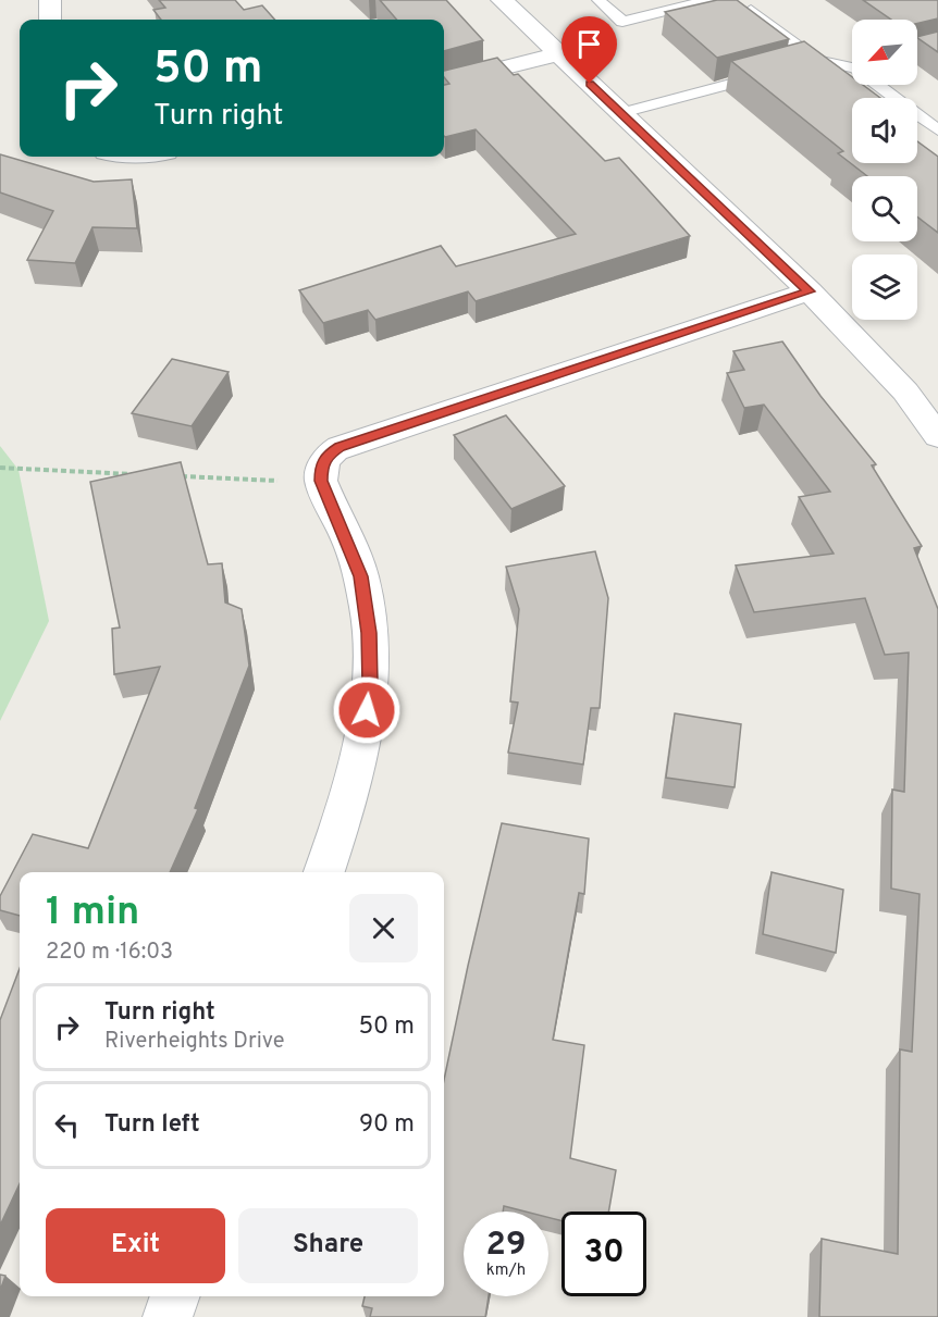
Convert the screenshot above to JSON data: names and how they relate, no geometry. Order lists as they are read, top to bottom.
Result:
{
  "north": "bottom left",
  "page": {
    "turn": ["50 m", "Turn right"],
    "heading": ["1 min", "220 m · 16:03"],
    "list": [
      {
        "name": "Turn right",
        "note": "Riverheights Drive",
        "value": "50 m"
      },
      {
        "name": "Turn left",
        "value": "90 m"
      }
    ],
    "buttons": ["Exit", "Share"],
    "speed": "29 km/h",
    "limit": "30"
  }
}
